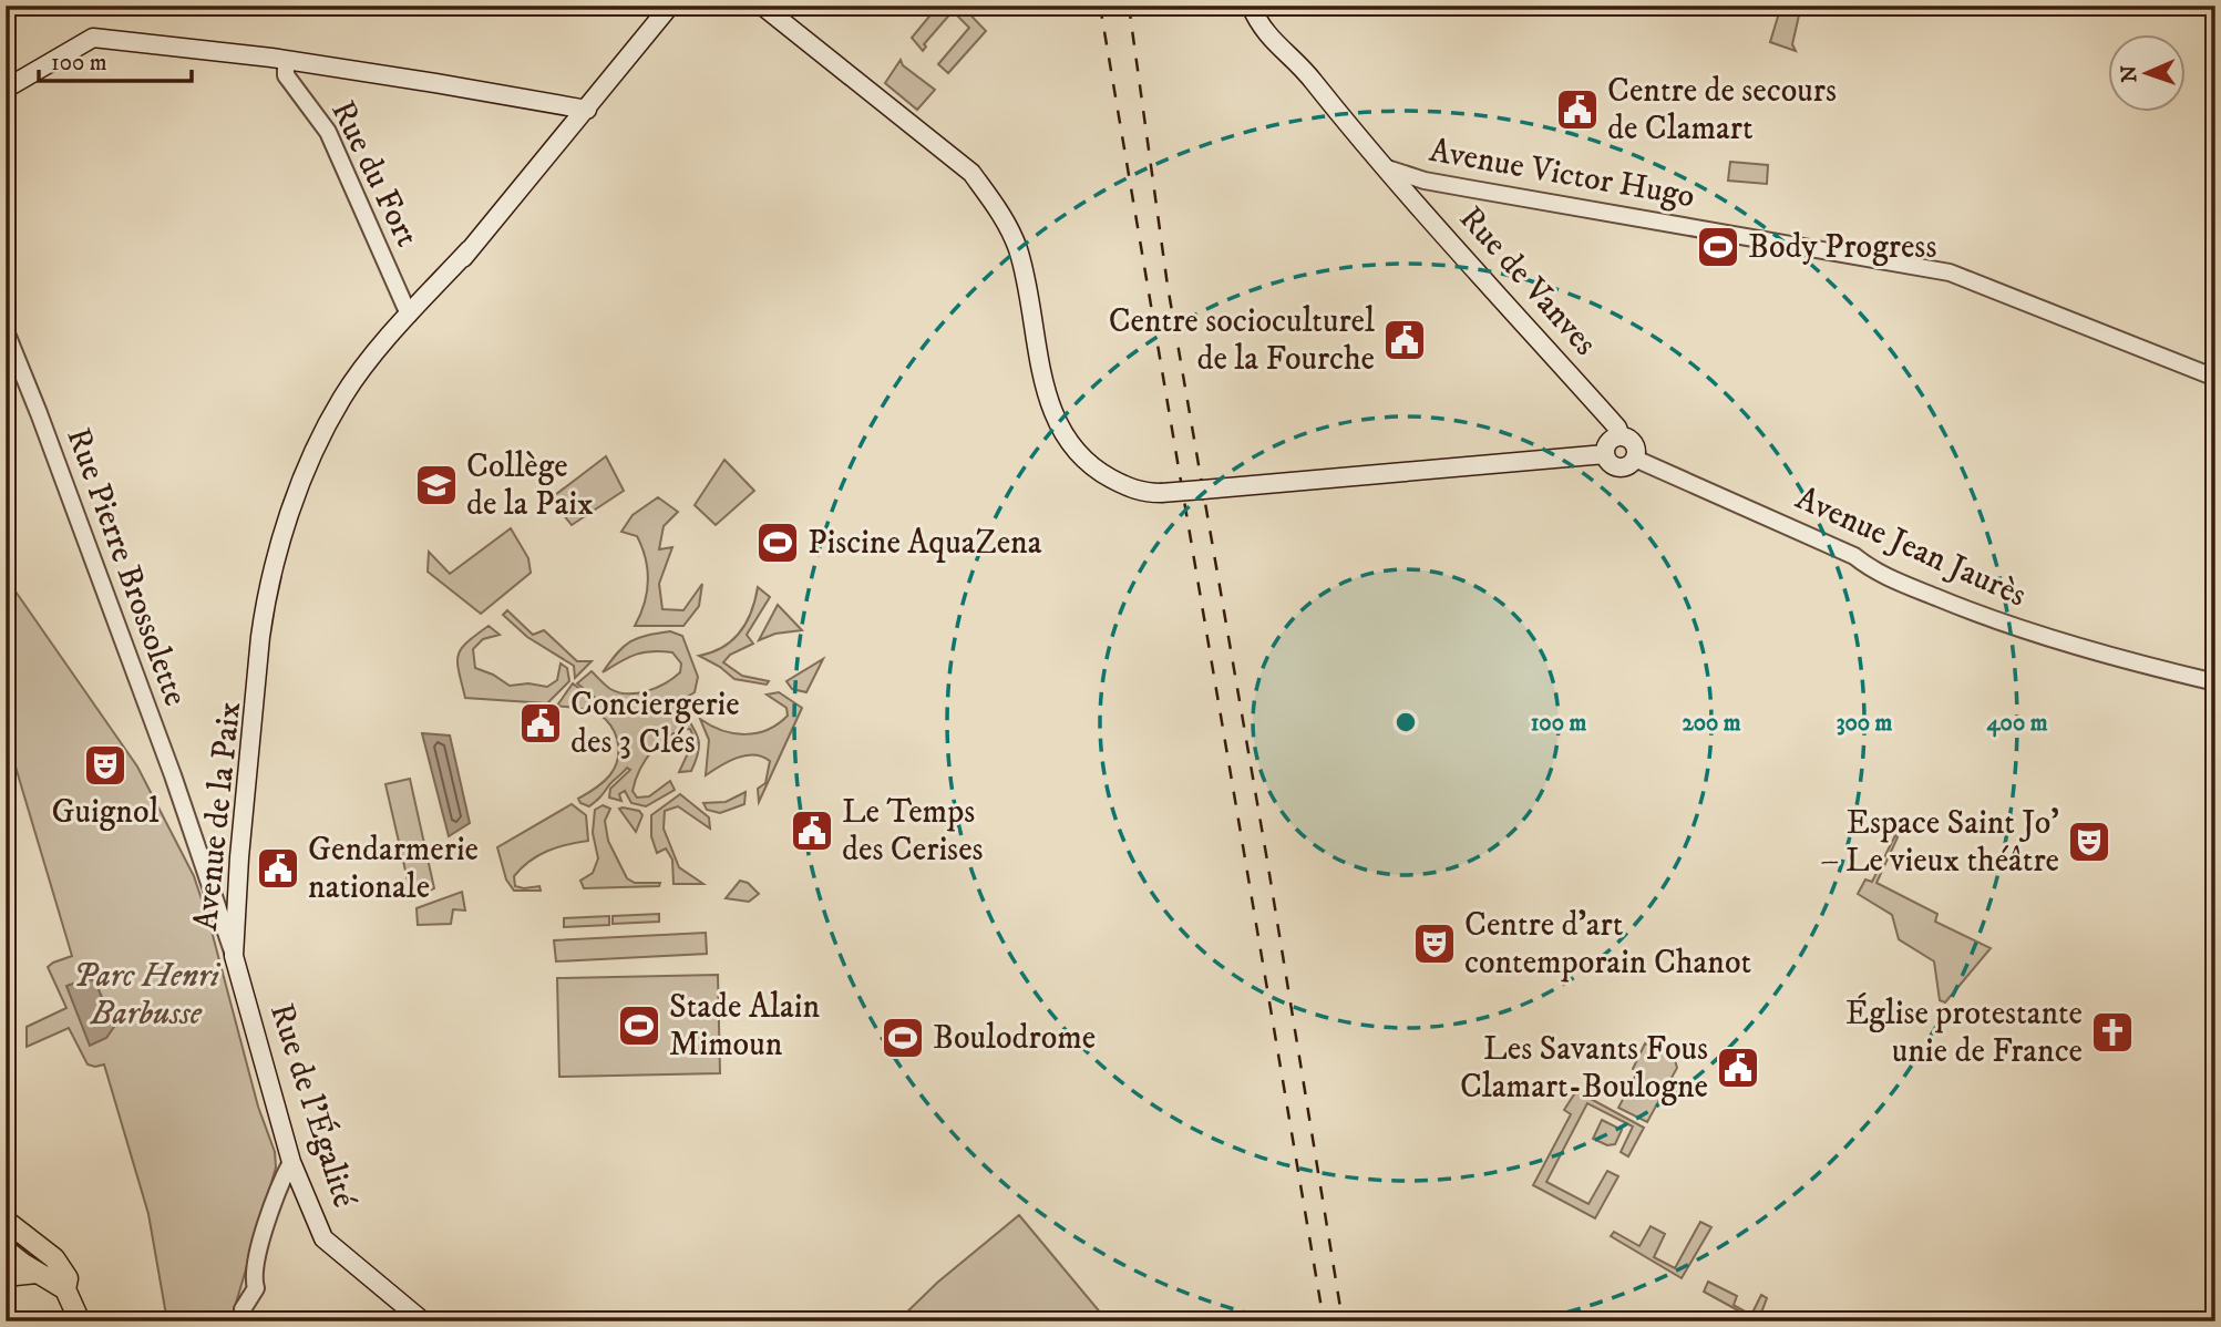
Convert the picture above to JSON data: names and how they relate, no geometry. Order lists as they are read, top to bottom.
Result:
{
  "streets": {
    "main road": ["Rue de Vanves", "Avenue de la Paix", "Rue de l'Égalité"],
    "street": [
      "Rue du Fort",
      "Avenue Victor Hugo",
      "Avenue Jean Jaurès",
      "Rue Pierre Brossolette"
    ]
  },
  "crossings": [
    ["Rue du Fort", "Avenue de la Paix"],
    ["Avenue Victor Hugo", "Rue de Vanves"],
    ["Rue de Vanves", "Avenue Jean Jaurès"],
    ["Rue Pierre Brossolette", "Avenue de la Paix"],
    ["Rue Pierre Brossolette", "Rue de l'Égalité"],
    ["Avenue de la Paix", "Rue de l'Égalité"]
  ],
  "parks": ["Parc Henri Barbusse"],
  "places": {
    "public building": [
      "Centre de secours de Clamart",
      "Centre socioculturel de la Fourche",
      "Conciergerie des 3 Clés",
      "Le Temps des Cerises",
      "Gendarmerie nationale",
      "Les Savants Fous Clamart-Boulogne"
    ],
    "sports": [
      "Body Progress",
      "Piscine AquaZena",
      "Stade Alain Mimoun",
      "Boulodrome"
    ],
    "school or university": ["Collège de la Paix"],
    "theatre": ["Guignol", "Espace Saint Jo' – Le vieux théâtre", "Centre d'art contemporain Chanot"],
    "church": ["Église protestante unie de France"]
  },
  "scale_bar": "100 m",
  "north": "left",
  "rings": [
    "100 m",
    "200 m",
    "300 m",
    "400 m"
  ]
}
